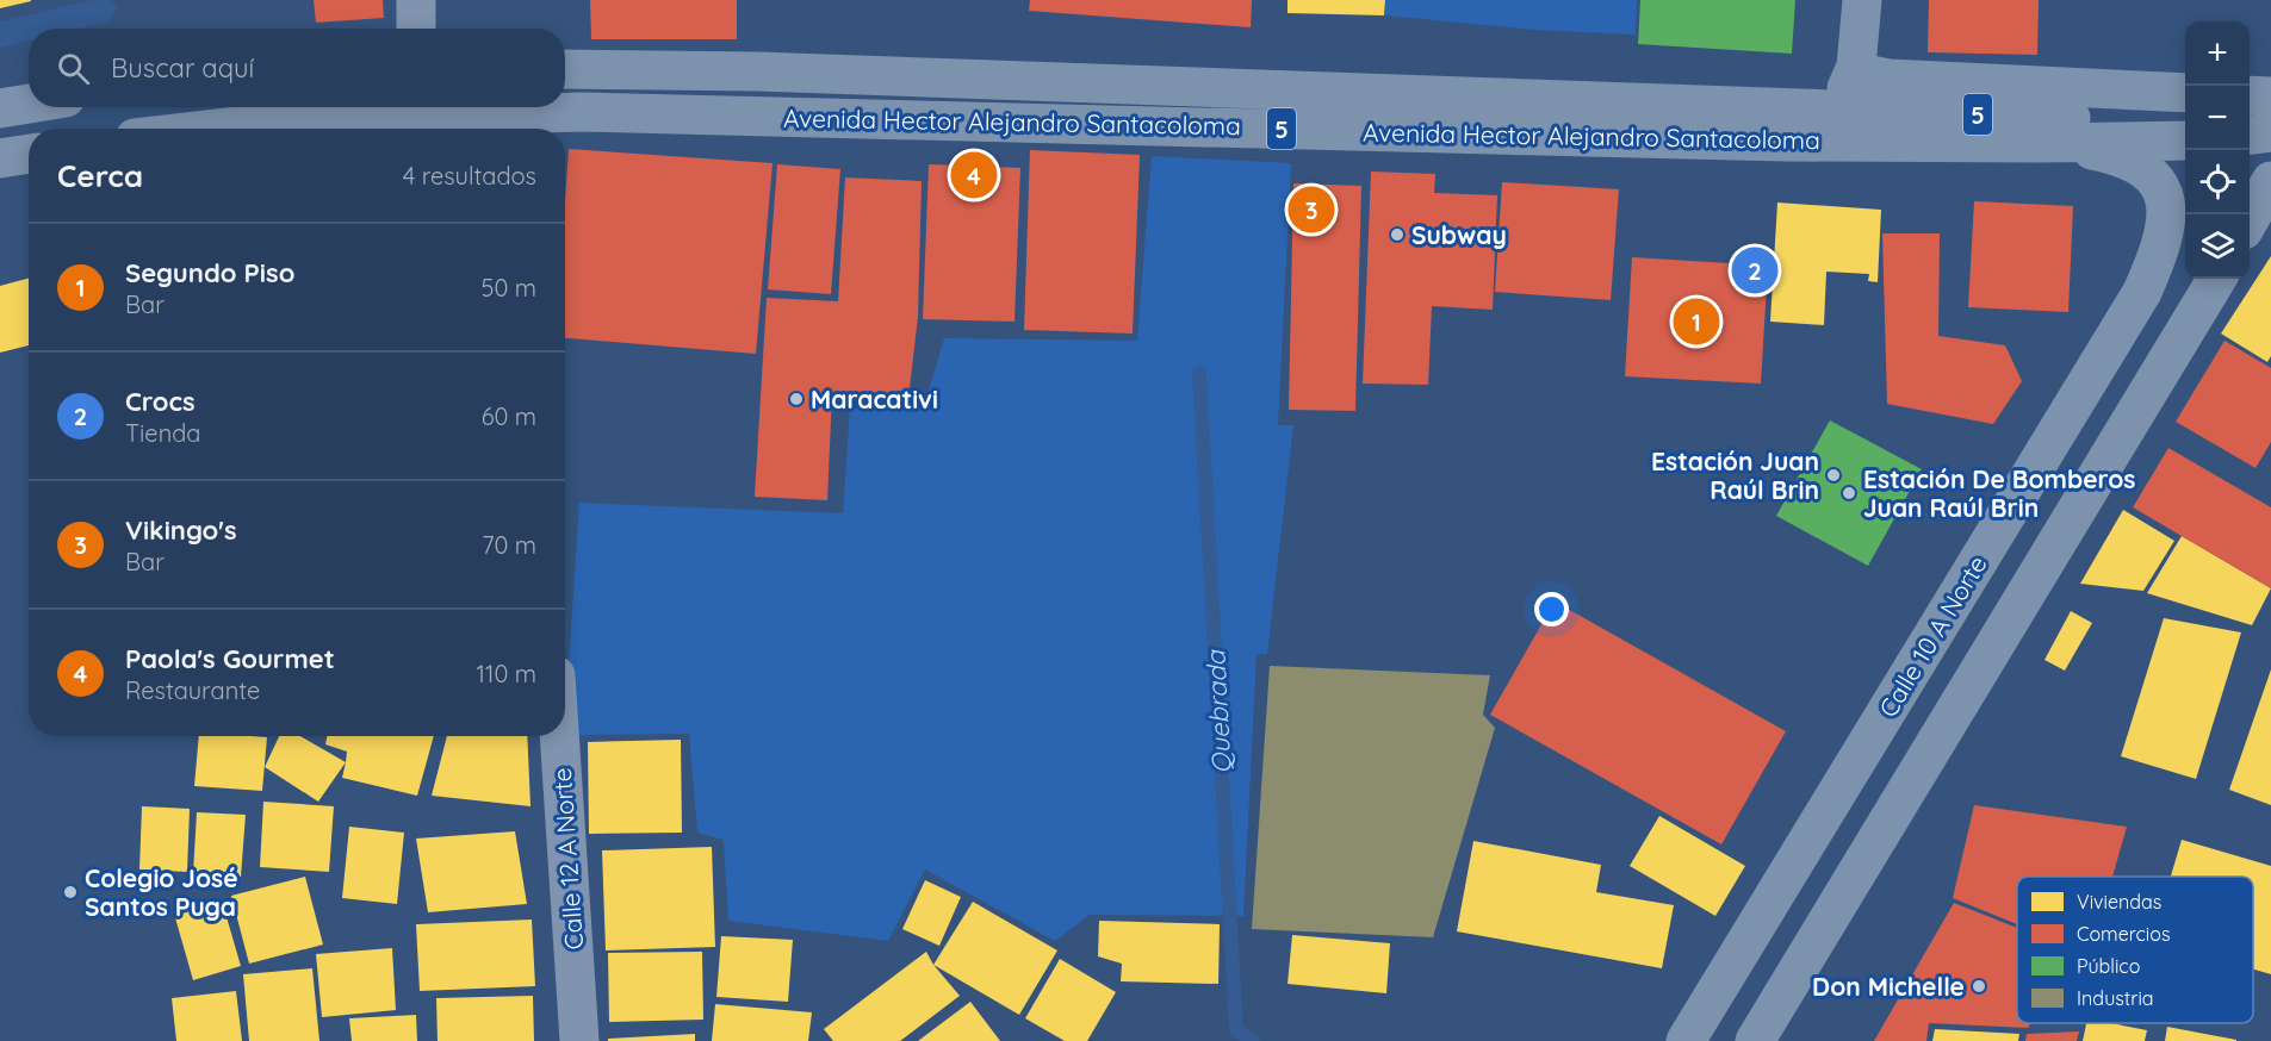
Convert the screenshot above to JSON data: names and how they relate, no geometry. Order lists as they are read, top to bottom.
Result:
{
  "streets": {
    "main road": ["5", "Avenida Hector Alejandro Santacoloma", "Calle 10 A Norte"],
    "street": ["Calle 12 A Norte"]
  },
  "crossings": [
    ["Avenida Hector Alejandro Santacoloma", "Calle 10 A Norte"]
  ],
  "water": ["Quebrada"],
  "places": [
    "Subway",
    "Maracativi",
    "Estación Juan Raúl Brin",
    "Estación De Bomberos Juan Raúl Brin",
    "Colegio José Santos Puga",
    "Don Michelle"
  ],
  "legend": [
    "Viviendas",
    "Comercios",
    "Público",
    "Industria"
  ],
  "page": {
    "map_buttons": ["+", "−"],
    "search": "Buscar aquí",
    "heading": ["Cerca", "4 resultados"],
    "pins": [
      "4",
      "3",
      "2",
      "1"
    ],
    "list": [
      {
        "mark": "1",
        "name": "Segundo Piso",
        "note": "Bar",
        "value": "50 m"
      },
      {
        "mark": "2",
        "name": "Crocs",
        "note": "Tienda",
        "value": "60 m"
      },
      {
        "mark": "3",
        "name": "Vikingo's",
        "note": "Bar",
        "value": "70 m"
      },
      {
        "mark": "4",
        "name": "Paola's Gourmet",
        "note": "Restaurante",
        "value": "110 m"
      }
    ]
  }
}
